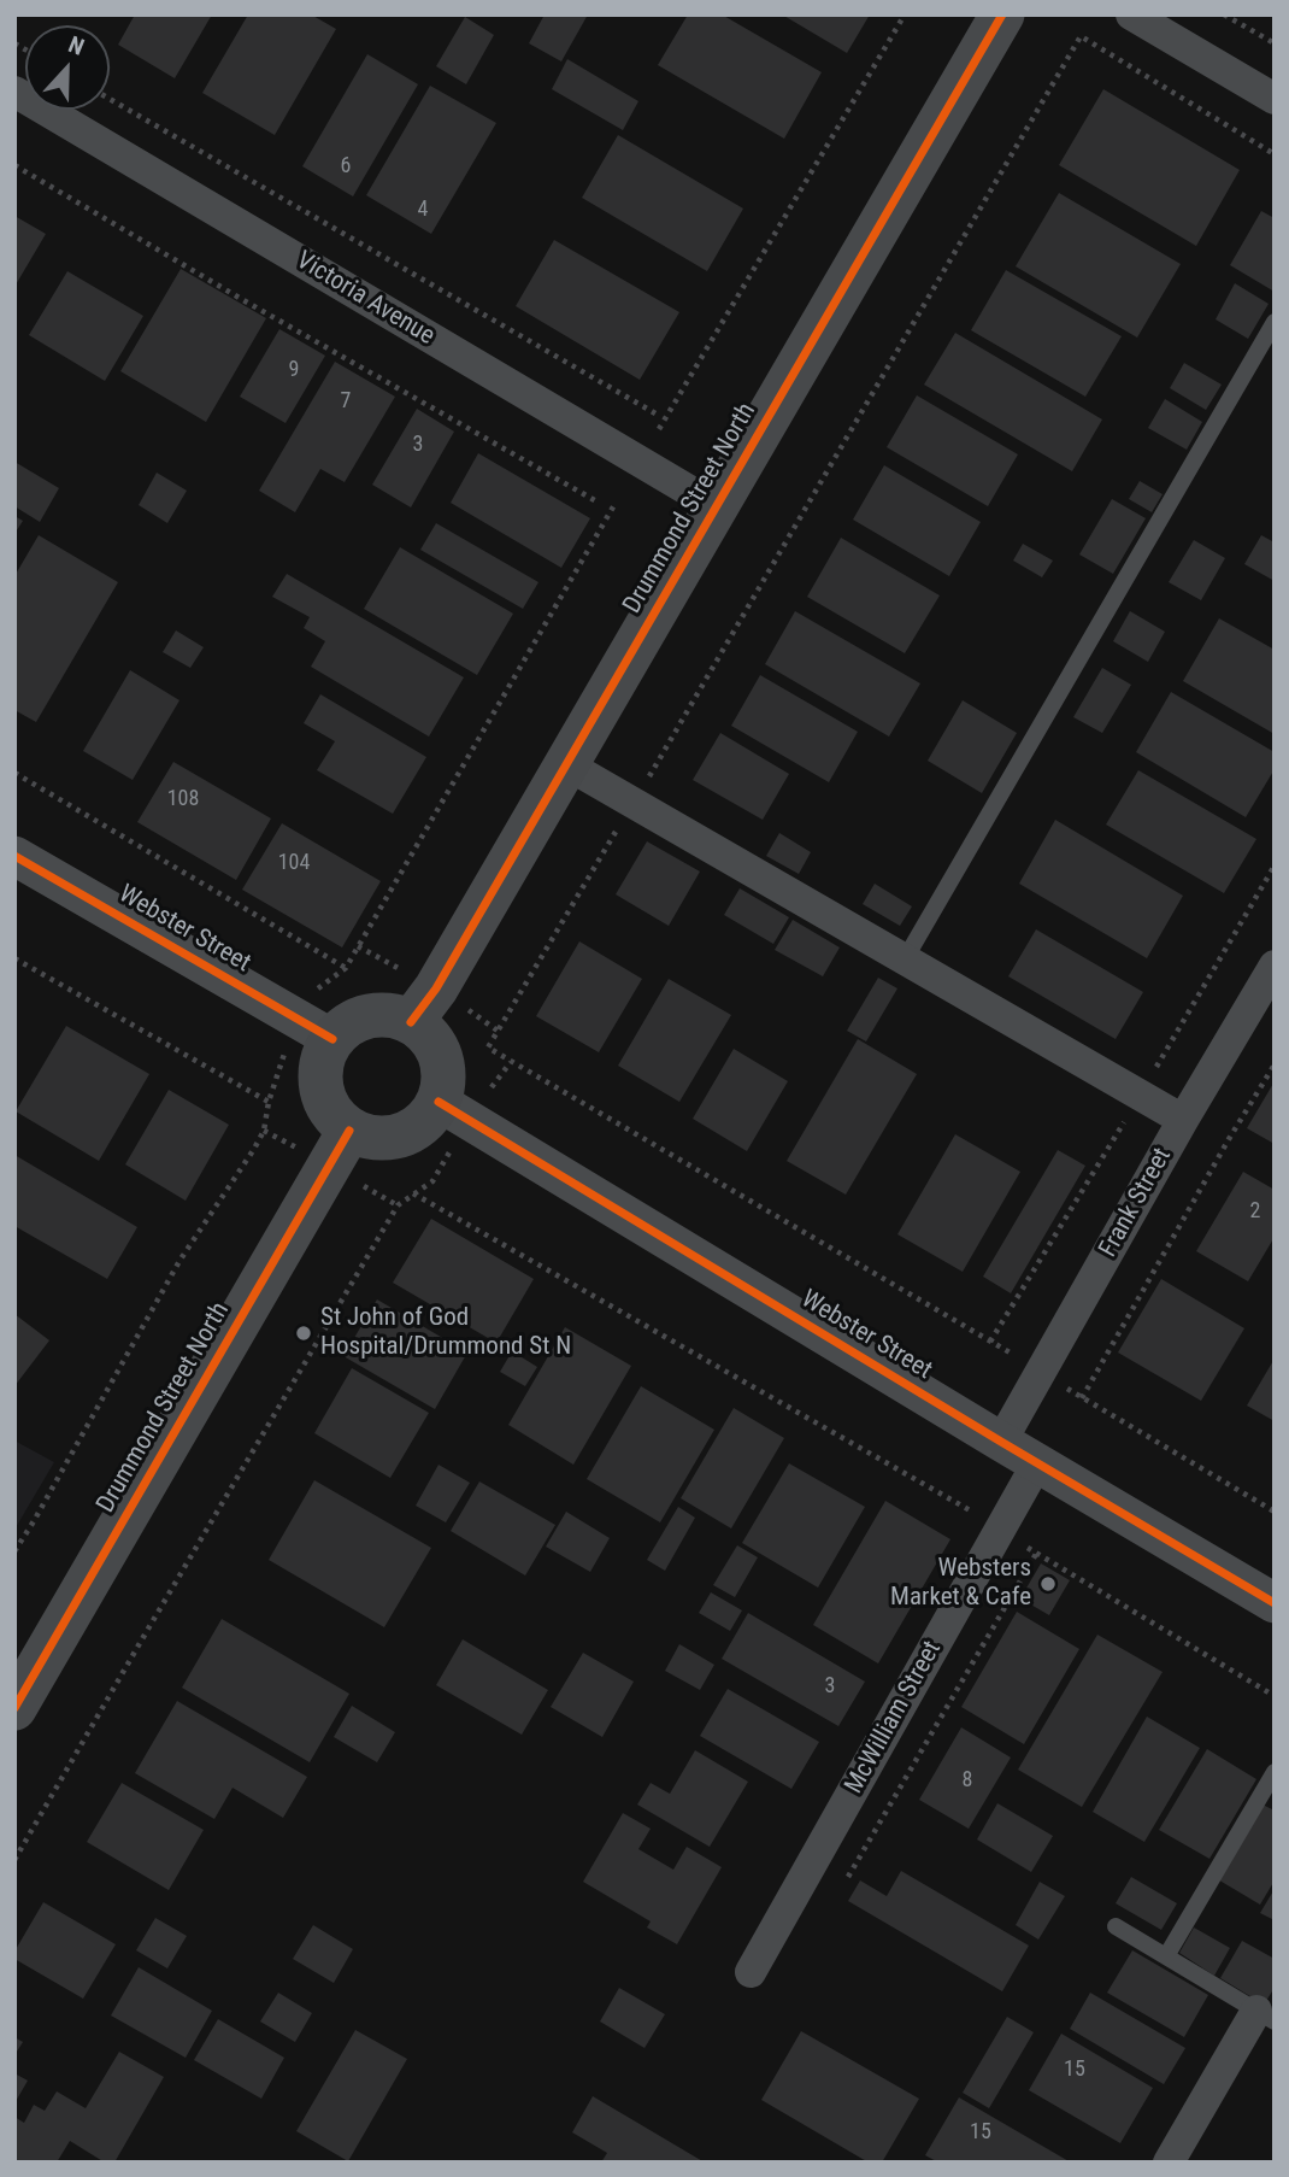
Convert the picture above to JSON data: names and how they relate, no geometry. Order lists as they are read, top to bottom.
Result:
{
  "streets": {
    "main road": ["Drummond Street North"],
    "street": [
      "Victoria Avenue",
      "Webster Street",
      "Frank Street",
      "McWilliam Street"
    ]
  },
  "crossings": [
    ["Victoria Avenue", "Drummond Street North"],
    ["Drummond Street North", "Webster Street"],
    ["Webster Street", "Frank Street"],
    ["Webster Street", "McWilliam Street"]
  ],
  "places": ["St John of God Hospital/Drummond St N", "Websters Market & Cafe"],
  "house_numbers": [
    "6",
    "4",
    "9",
    "7",
    "3",
    "108",
    "104",
    "2",
    "3",
    "8",
    "15",
    "15"
  ],
  "north": "top"
}
